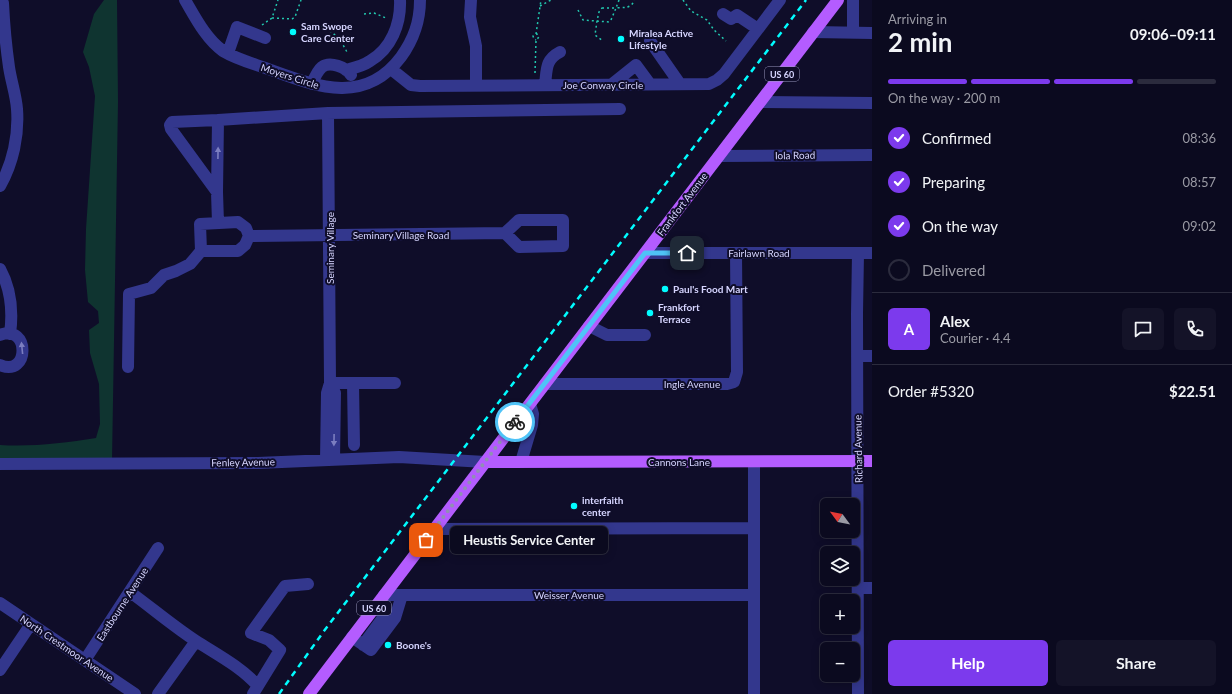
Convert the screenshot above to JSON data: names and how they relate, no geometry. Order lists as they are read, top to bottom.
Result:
{
  "streets": {
    "main road": ["US 60", "Frankfort Avenue", "Cannons Lane"],
    "street": [
      "Moyers Circle",
      "Joe Conway Circle",
      "Iola Road",
      "Seminary Village Road",
      "Seminary Village",
      "Fairlawn Road",
      "Ingle Avenue",
      "Richard Avenue",
      "Fenley Avenue",
      "Weisser Avenue",
      "Eastbourne Avenue",
      "North Crestmoor Avenue"
    ]
  },
  "crossings": [
    ["Moyers Circle", "Joe Conway Circle"],
    ["Iola Road", "Frankfort Avenue"],
    ["Frankfort Avenue", "Fairlawn Road"],
    ["Frankfort Avenue", "Ingle Avenue"],
    ["Frankfort Avenue", "Fenley Avenue"],
    ["Frankfort Avenue", "Cannons Lane"],
    ["Frankfort Avenue", "Weisser Avenue"],
    ["Seminary Village Road", "Seminary Village"],
    ["Seminary Village", "Fenley Avenue"],
    ["Fairlawn Road", "Ingle Avenue"],
    ["Fairlawn Road", "Richard Avenue"],
    ["Richard Avenue", "Cannons Lane"],
    ["Fenley Avenue", "Cannons Lane"],
    ["Eastbourne Avenue", "North Crestmoor Avenue"]
  ],
  "places": [
    "Sam Swope Care Center",
    "Miralea Active Lifestyle",
    "Paul's Food Mart",
    "Frankfort Terrace",
    "interfaith center",
    "Heustis Service Center",
    "Boone's"
  ],
  "north": "top left",
  "page": {
    "heading": ["2 min", "Arriving in", "09:06–09:11"],
    "panel": [
      "Alex",
      "Courier · 4.4",
      "Order #5320",
      "$22.51"
    ],
    "bar": "On the way · 200 m",
    "list": [
      ["Confirmed", "08:36"],
      ["Preparing", "08:57"],
      ["On the way", "09:02"],
      "Delivered"
    ],
    "round": "A",
    "map_buttons": ["+", "−"],
    "bubble": "Heustis Service Center",
    "buttons": ["Help", "Share"]
  }
}
